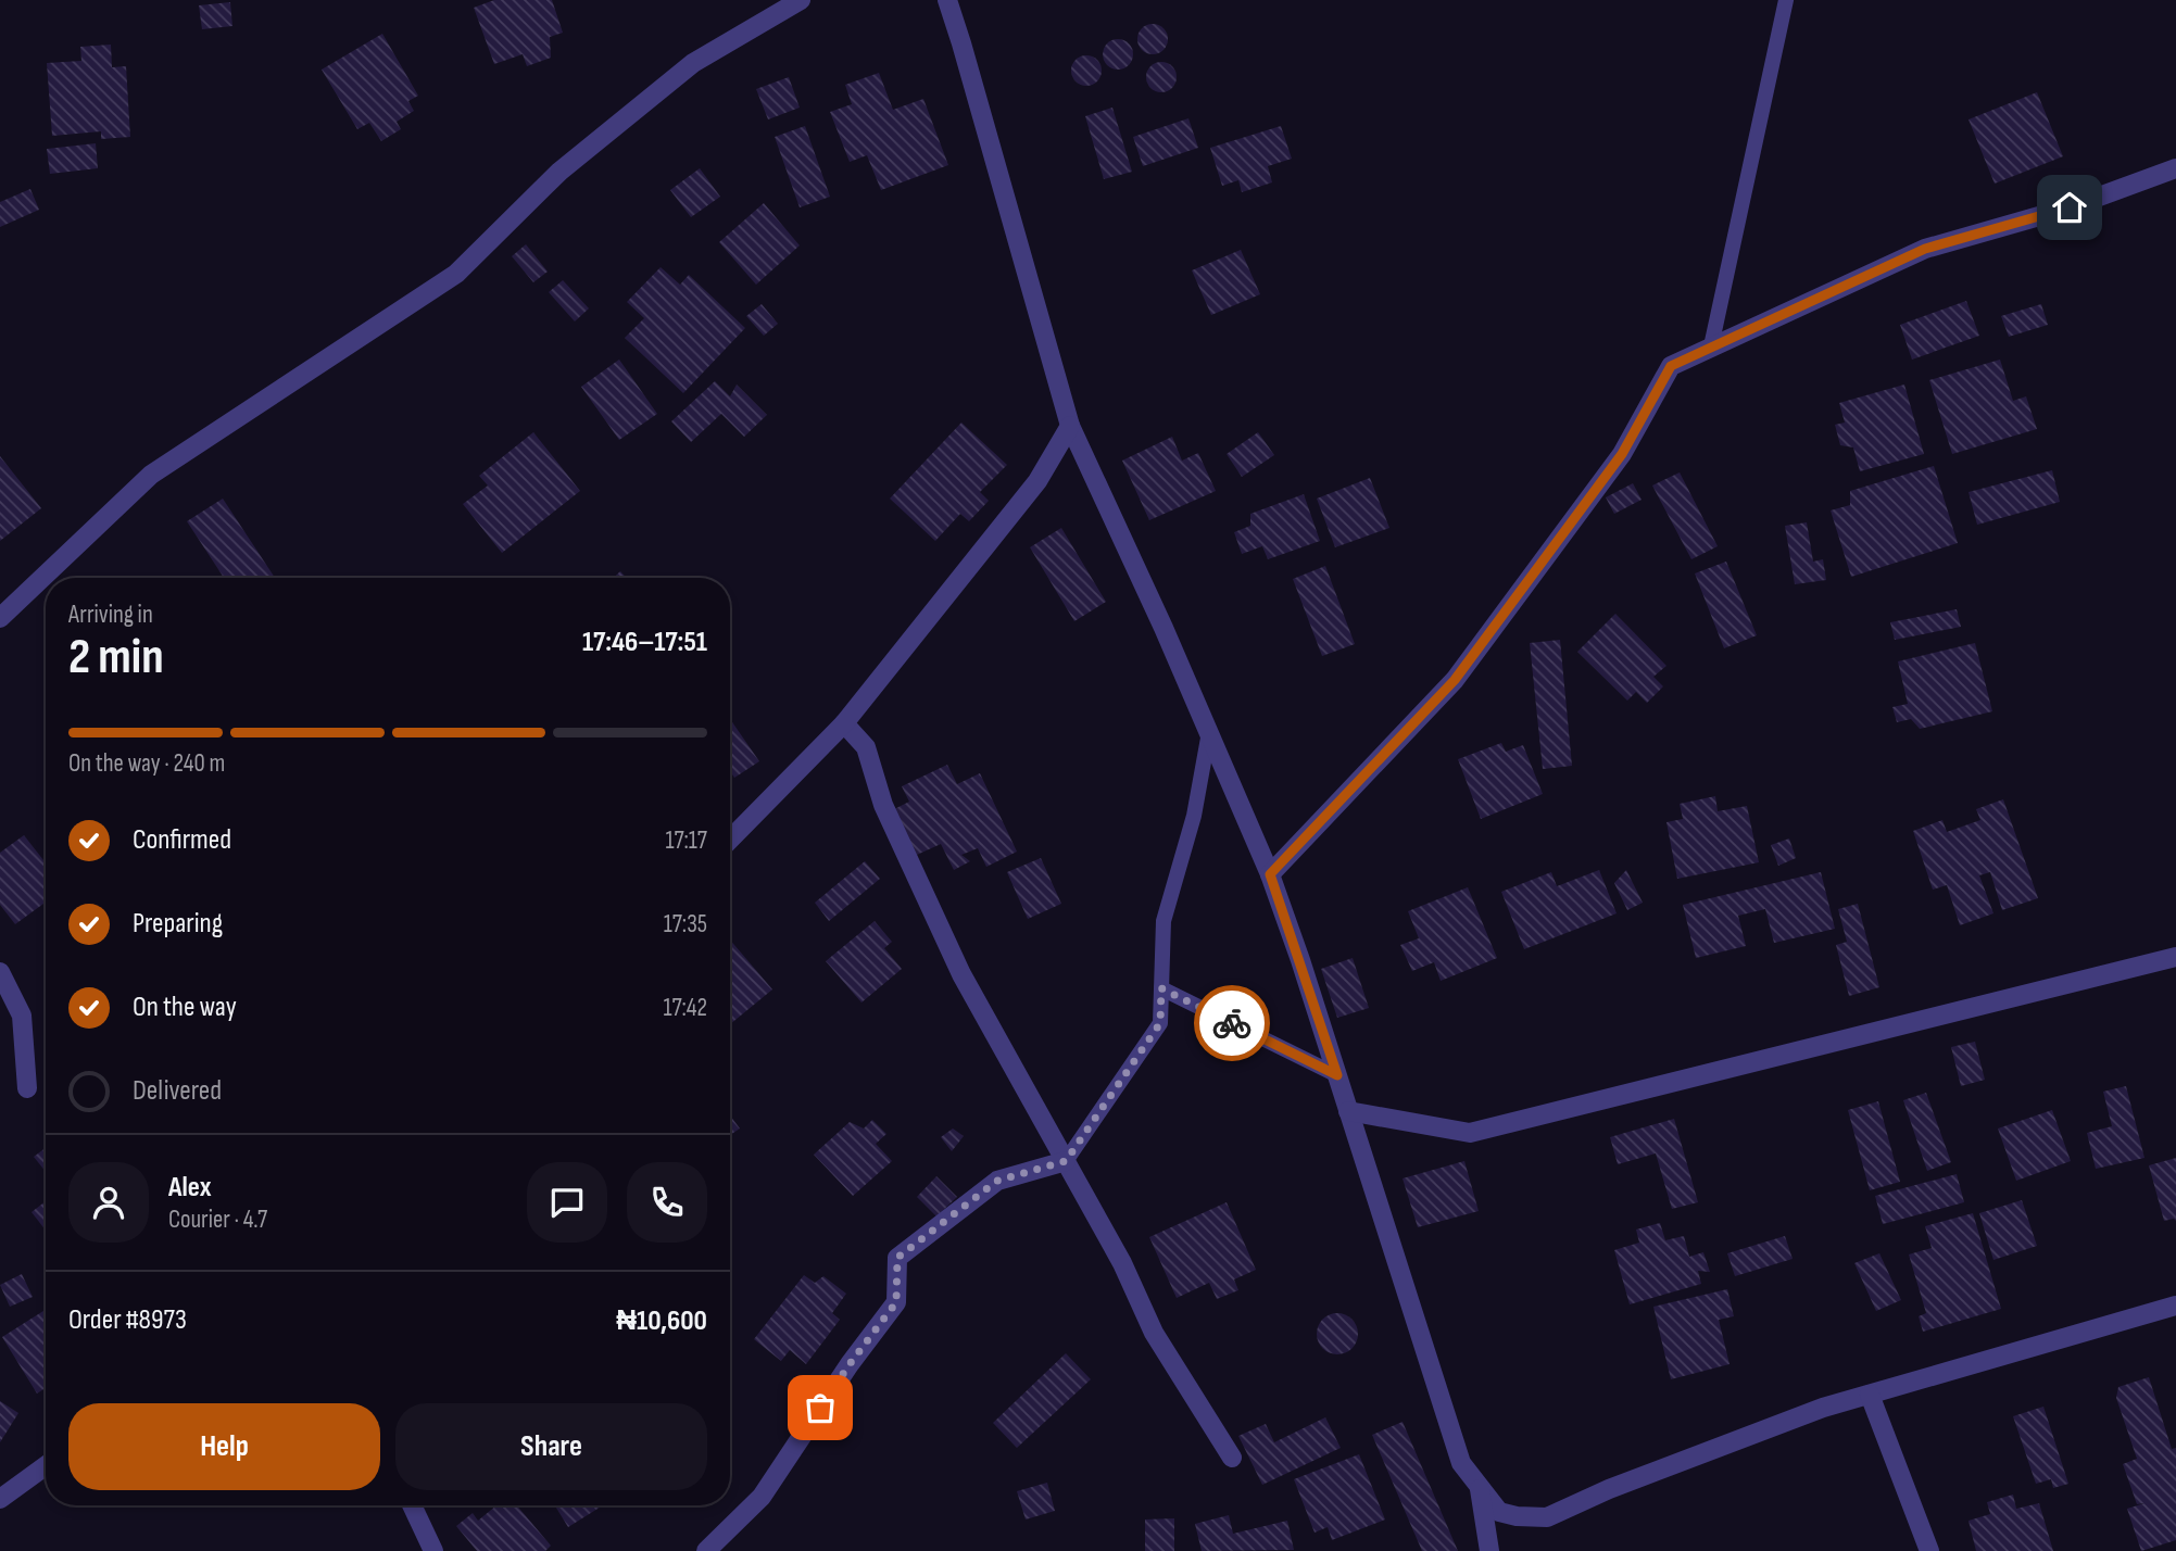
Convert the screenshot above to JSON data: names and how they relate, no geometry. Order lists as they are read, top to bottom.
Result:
{
  "page": {
    "heading": ["2 min", "Arriving in", "17:46–17:51"],
    "panel": [
      "Alex",
      "Courier · 4.7",
      "Order #8973",
      "₦10,600"
    ],
    "bar": "On the way · 240 m",
    "list": [
      ["Confirmed", "17:17"],
      ["Preparing", "17:35"],
      ["On the way", "17:42"],
      "Delivered"
    ],
    "buttons": ["Help", "Share"]
  }
}
